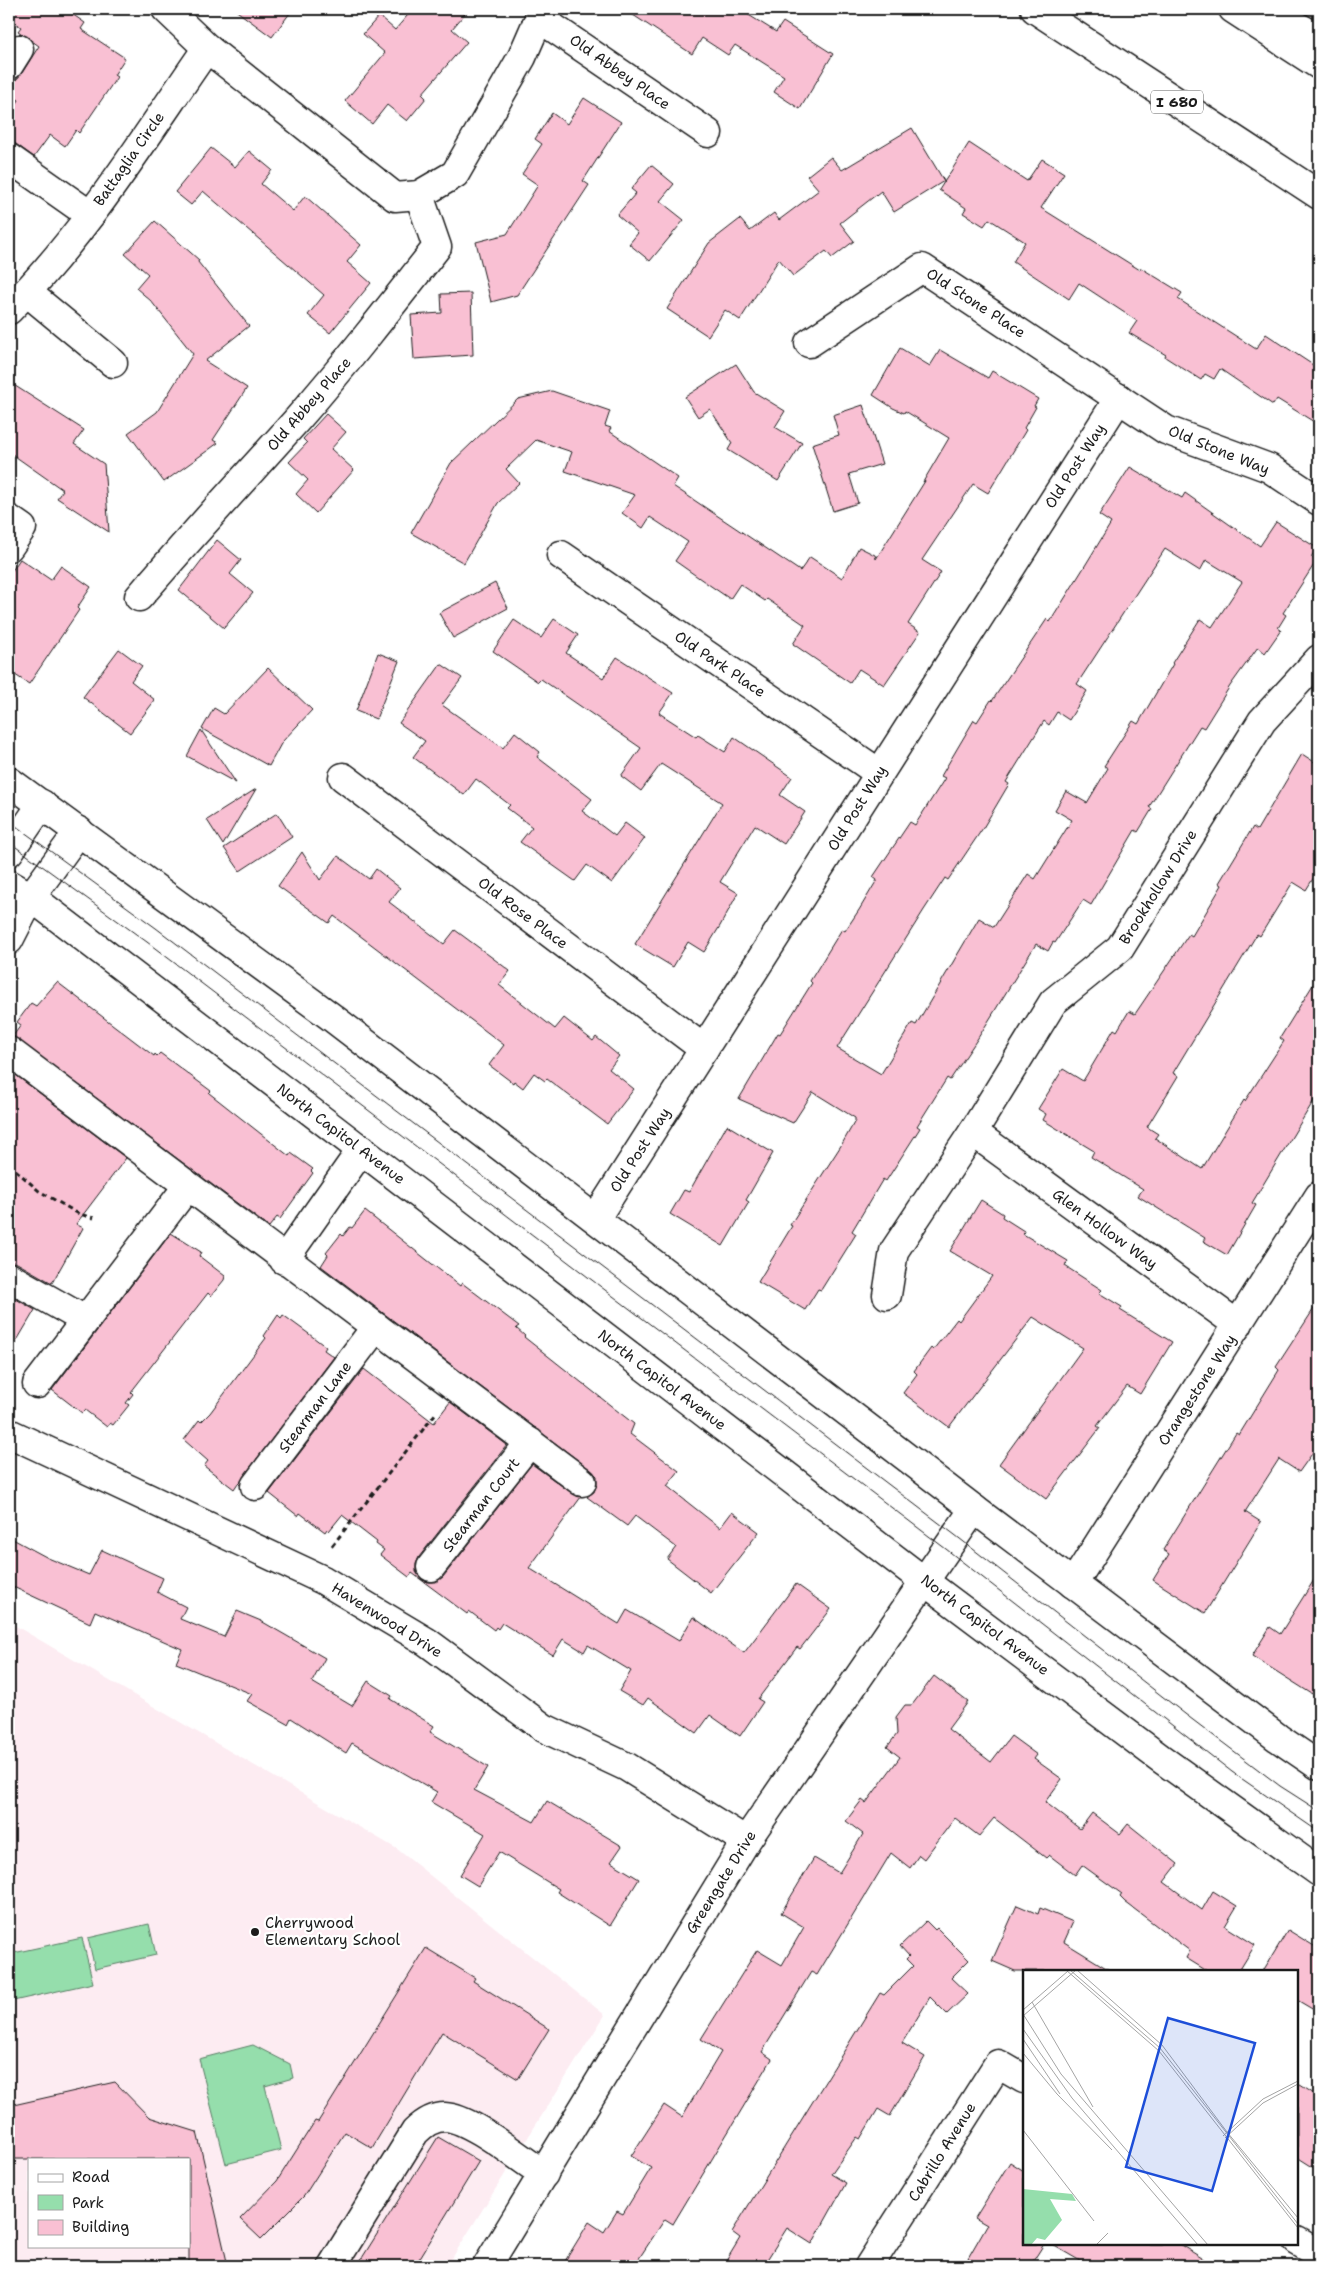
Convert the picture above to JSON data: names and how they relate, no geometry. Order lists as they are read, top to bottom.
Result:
{
  "streets": {
    "main road": [
      "Old Abbey Place",
      "I 680",
      "Battaglia Circle",
      "Old Stone Place",
      "Old Stone Way",
      "Old Post Way",
      "Old Park Place",
      "Brookhollow Drive",
      "Old Rose Place",
      "North Capitol Avenue",
      "Glen Hollow Way",
      "Orangestone Way",
      "Stearman Lane",
      "Stearman Court",
      "Havenwood Drive",
      "Greengate Drive",
      "Cabrillo Avenue"
    ]
  },
  "crossings": [
    ["Old Abbey Place", "Battaglia Circle"],
    ["Old Stone Place", "Old Stone Way"],
    ["Old Stone Place", "Old Post Way"],
    ["Old Stone Way", "Old Post Way"],
    ["Old Post Way", "Old Park Place"],
    ["Old Post Way", "Old Rose Place"],
    ["Brookhollow Drive", "Glen Hollow Way"],
    ["North Capitol Avenue", "Greengate Drive"],
    ["Glen Hollow Way", "Orangestone Way"],
    ["Havenwood Drive", "Greengate Drive"]
  ],
  "places": ["Cherrywood Elementary School"],
  "legend": ["Road", "Park", "Building"]
}
